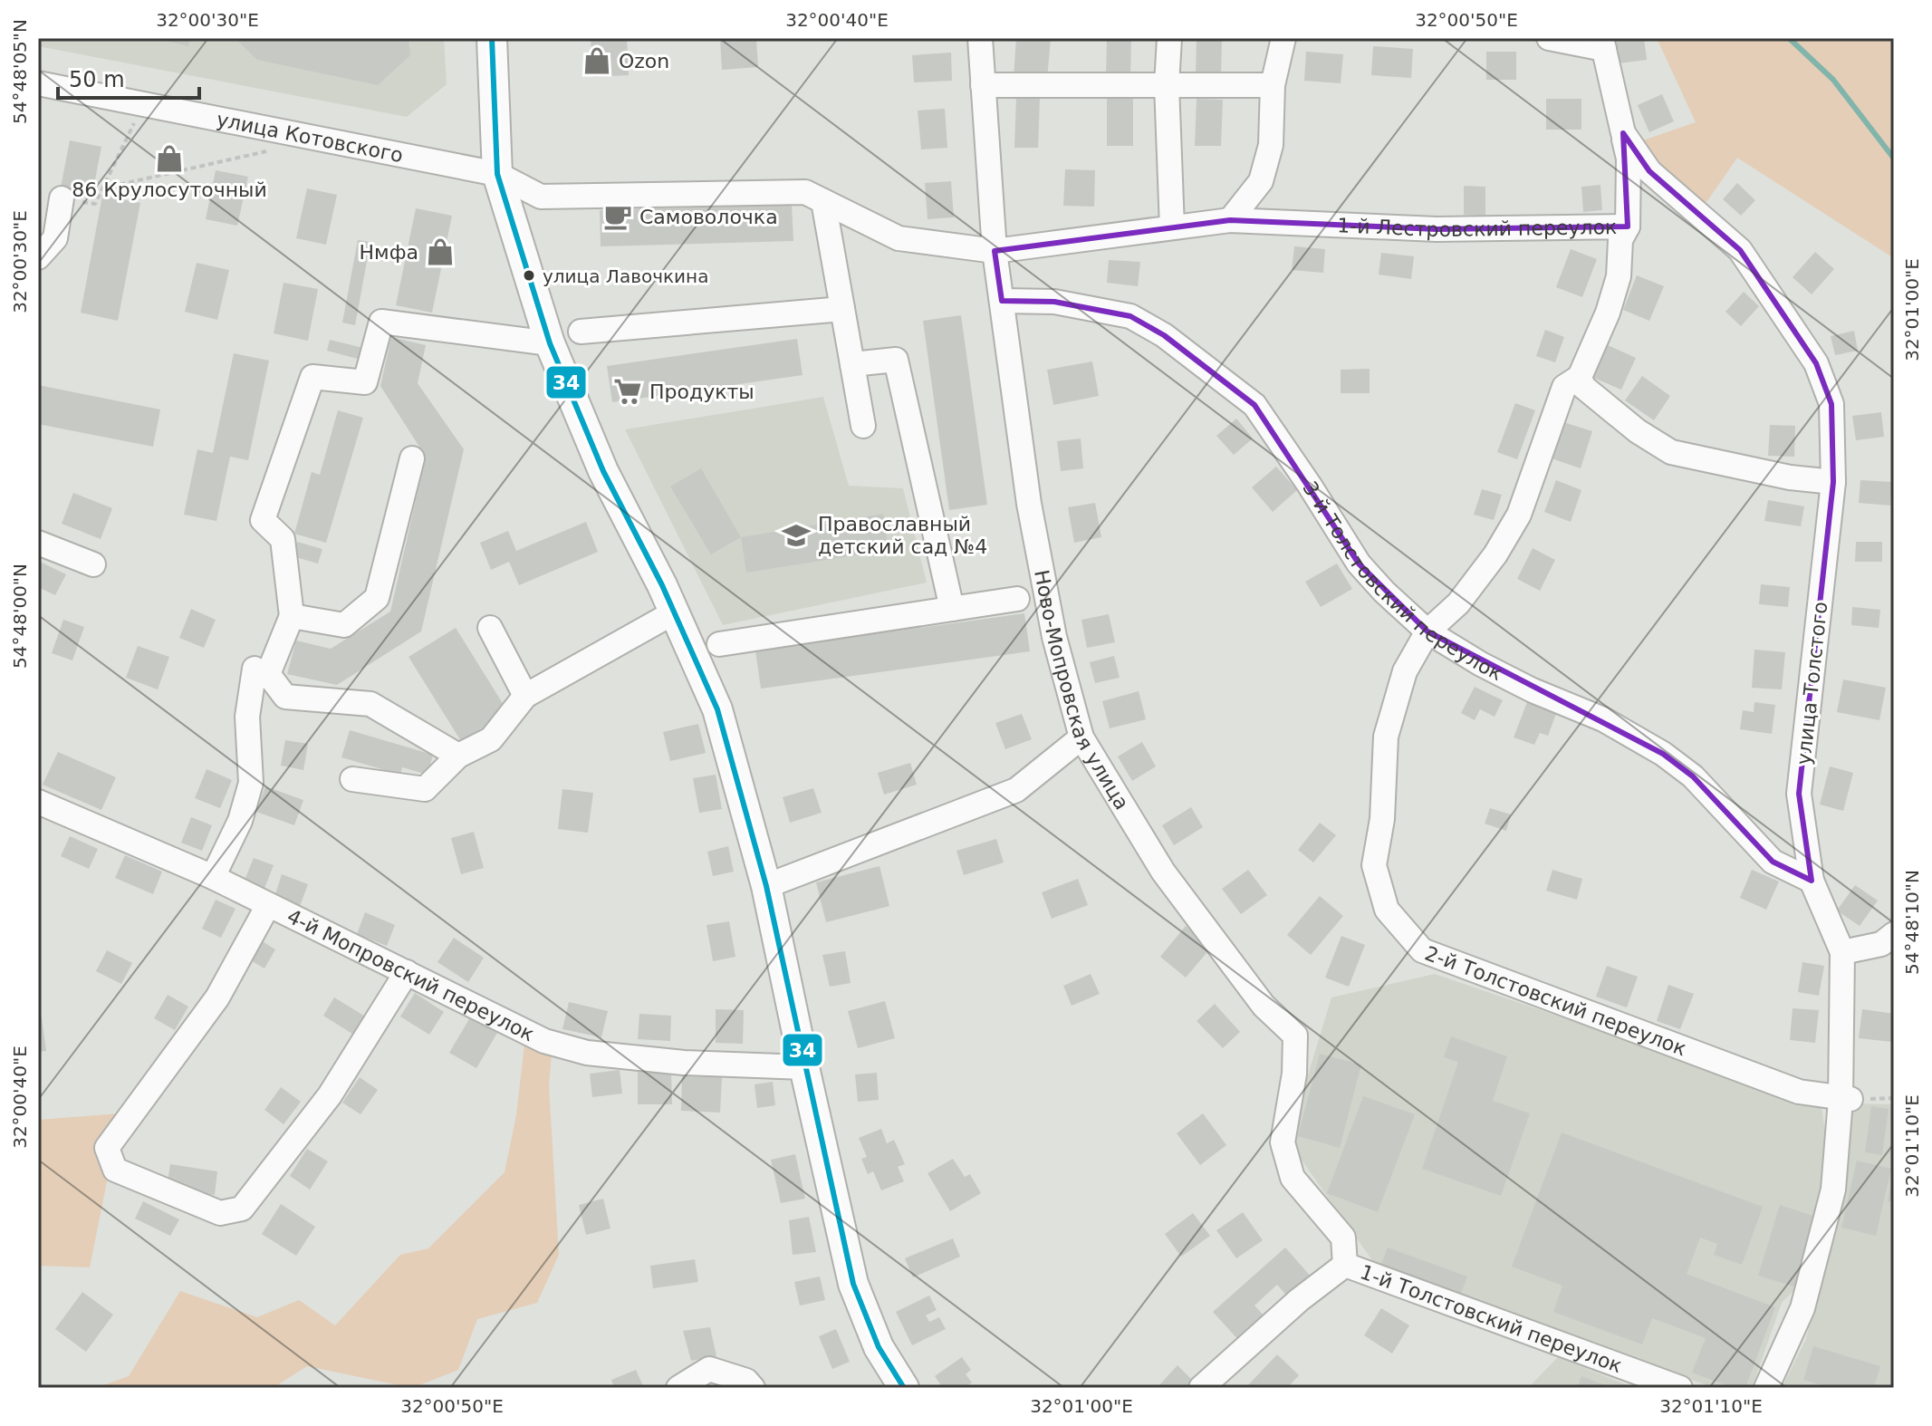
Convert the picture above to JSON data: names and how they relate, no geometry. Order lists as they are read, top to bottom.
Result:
{
  "streets": {
    "street": [
      "улица Котовского",
      "1-й Лестровский переулок",
      "3-й Толстовский переулок",
      "улица Толстого",
      "Ново-Мопровская улица",
      "4-й Мопровский переулок",
      "2-й Толстовский переулок",
      "1-й Толстовский переулок"
    ]
  },
  "crossings": [
    ["улица Котовского", "1-й Лестровский переулок"],
    ["1-й Лестровский переулок", "3-й Толстовский переулок"],
    ["1-й Лестровский переулок", "Ново-Мопровская улица"],
    ["1-й Лестровский переулок", "2-й Толстовский переулок"],
    ["3-й Толстовский переулок", "улица Толстого"],
    ["3-й Толстовский переулок", "Ново-Мопровская улица"],
    ["3-й Толстовский переулок", "2-й Толстовский переулок"],
    ["улица Толстого", "2-й Толстовский переулок"],
    ["Ново-Мопровская улица", "1-й Толстовский переулок"]
  ],
  "places": {
    "shop": ["Ozon", "86 Крулосуточный", "Нмфа"],
    "cafe": ["Самоволочка"],
    "other": ["улица Лавочкина"],
    "supermarket": ["Продукты"],
    "school or university": ["Православный детский сад №4"]
  },
  "lines": ["transit line 34"],
  "scale_bar": "50 m",
  "coordinates": [
    "32°00'30\"E",
    "32°00'40\"E",
    "32°00'50\"E",
    "54°48'05\"N",
    "32°01'00\"E",
    "54°48'00\"N",
    "54°48'10\"N",
    "32°01'10\"E"
  ]
}
